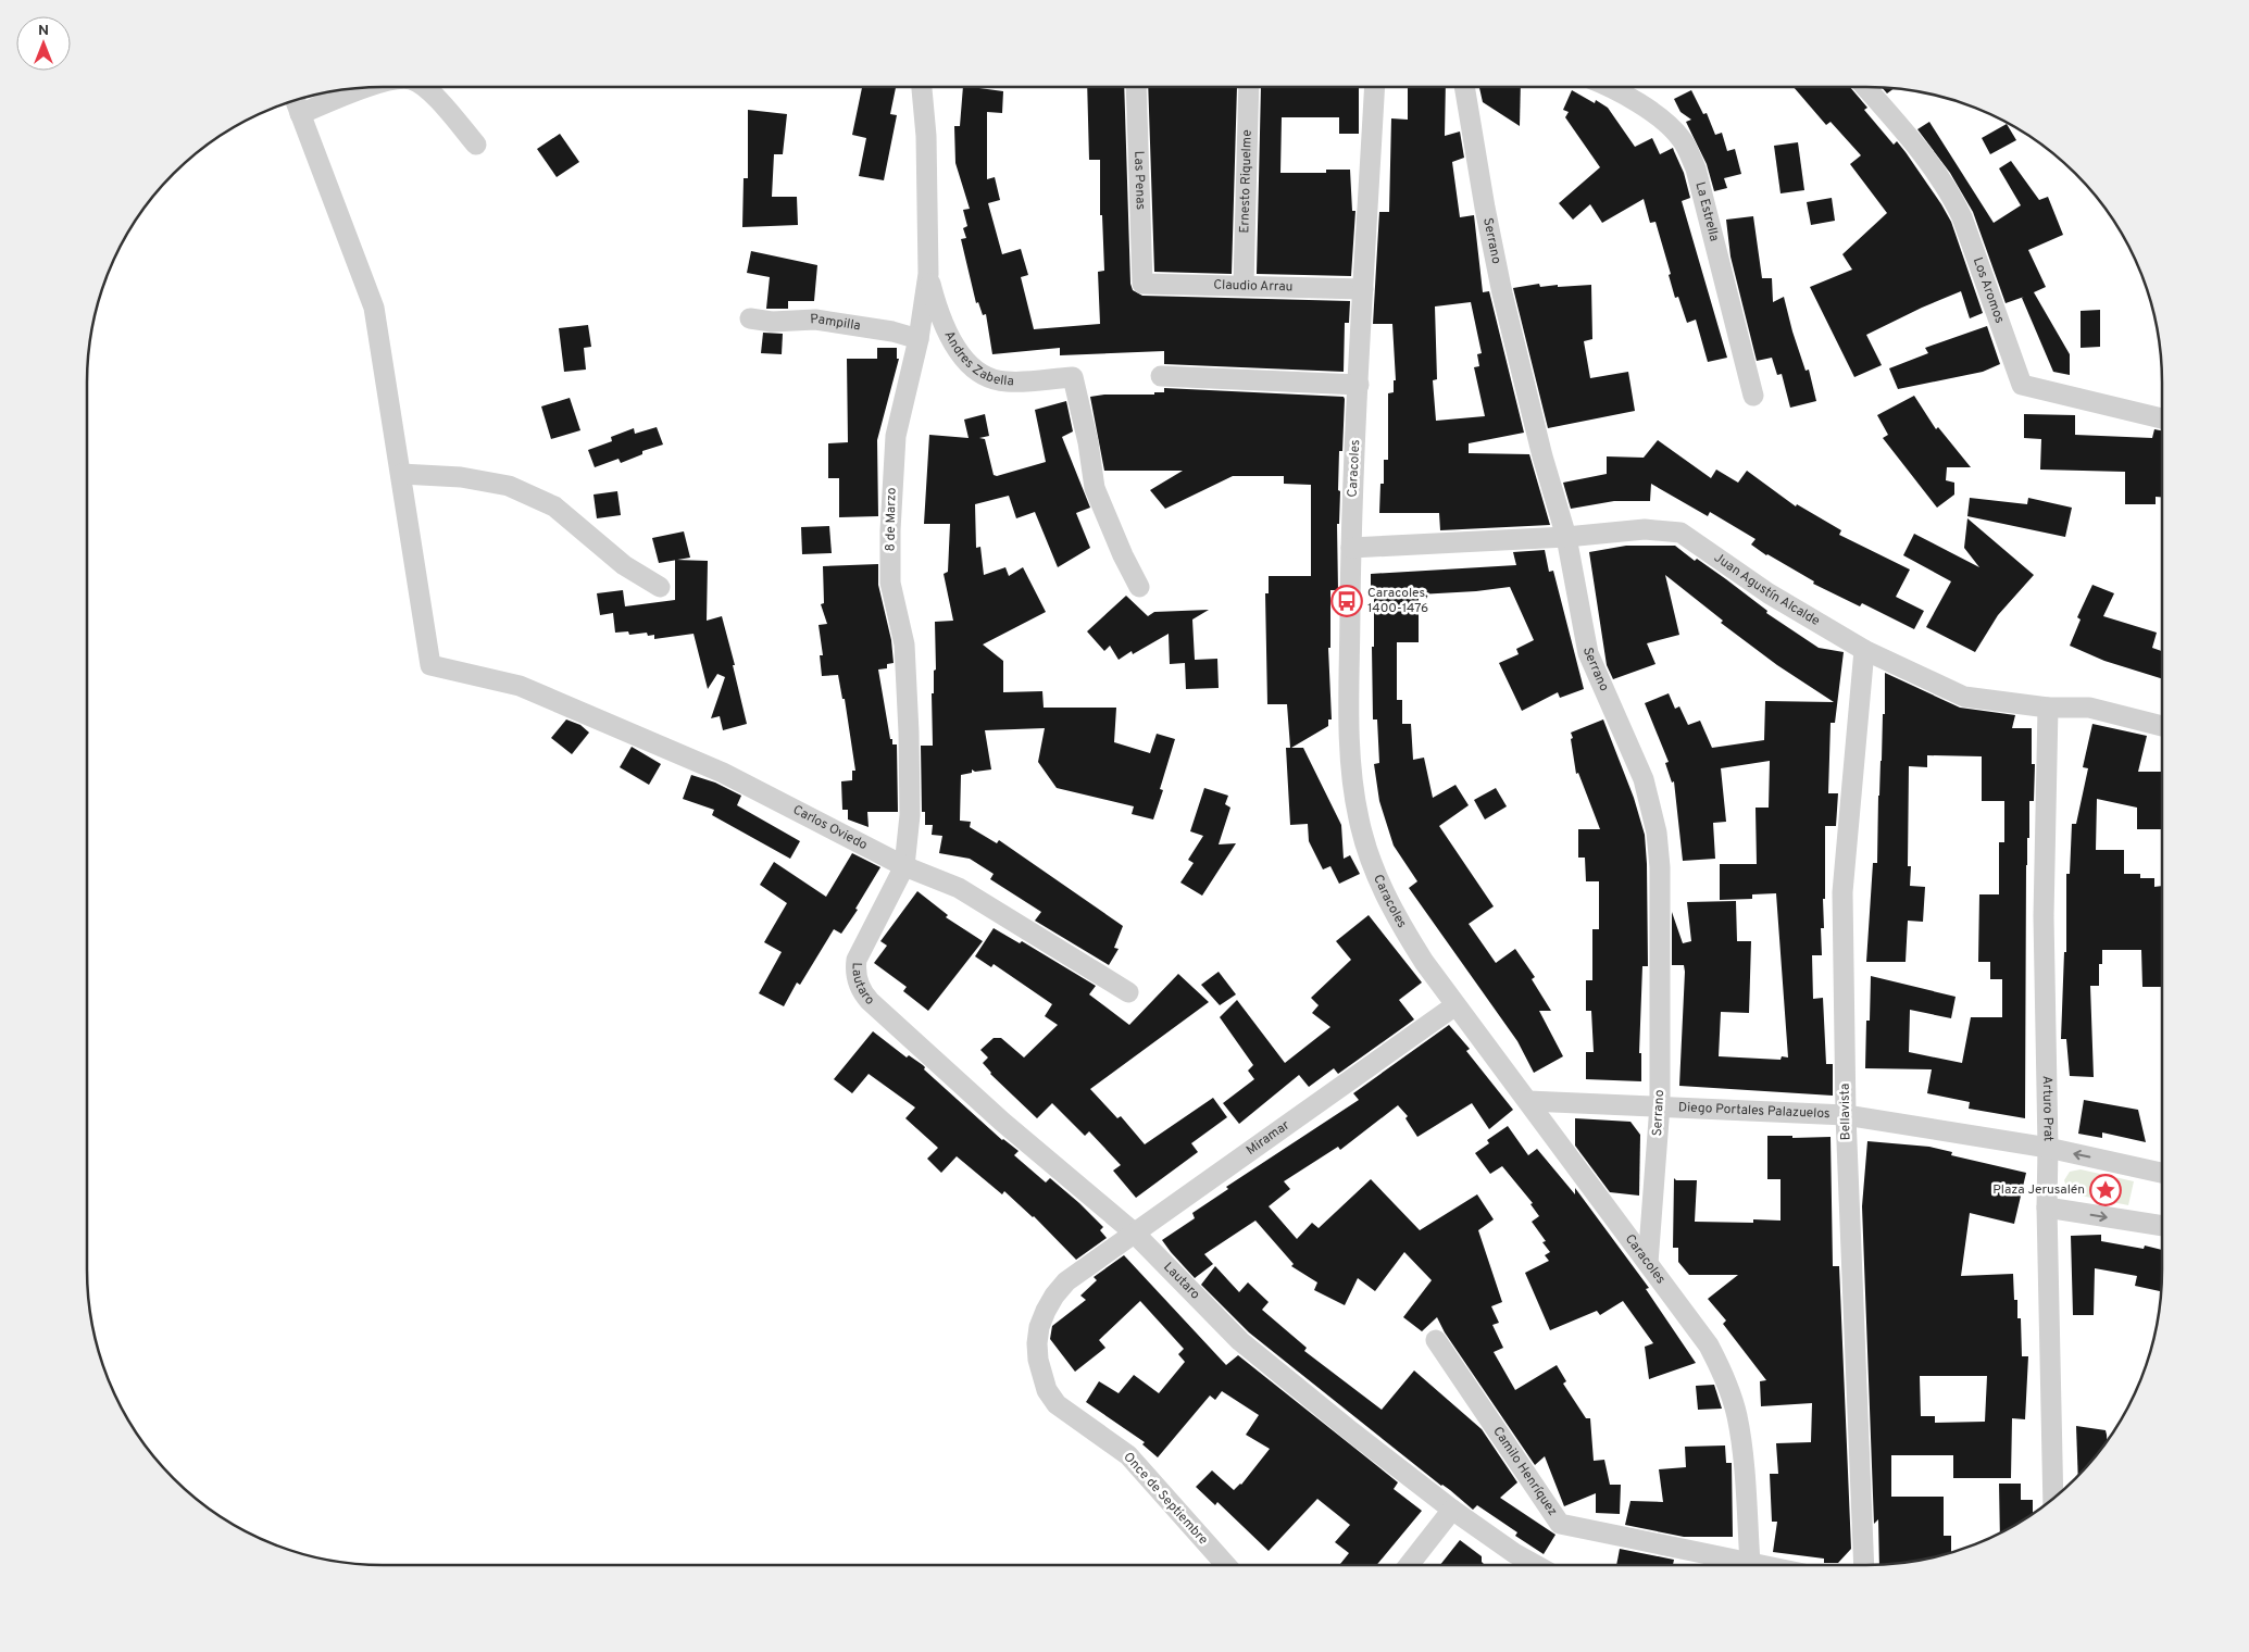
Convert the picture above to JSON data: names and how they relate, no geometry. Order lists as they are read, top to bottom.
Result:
{
  "streets": {
    "street": [
      "Las Penas",
      "Ernesto Riquelme",
      "La Estrella",
      "Serrano",
      "Claudio Arrau",
      "Los Aromos",
      "Pampilla",
      "Andres Zabella",
      "Caracoles",
      "8 de Marzo",
      "Juan Agustín Alcalde",
      "Carlos Oviedo",
      "Lautaro",
      "Arturo Prat",
      "Diego Portales Palazuelos",
      "Bellavista",
      "Miramar",
      "Camilo Henríquez",
      "Once de Septiembre"
    ]
  },
  "crossings": [
    ["Las Penas", "Claudio Arrau"],
    ["Ernesto Riquelme", "Claudio Arrau"],
    ["Serrano", "Caracoles"],
    ["Serrano", "Juan Agustín Alcalde"],
    ["Serrano", "Diego Portales Palazuelos"],
    ["Claudio Arrau", "Caracoles"],
    ["Pampilla", "8 de Marzo"],
    ["Andres Zabella", "8 de Marzo"],
    ["Caracoles", "Juan Agustín Alcalde"],
    ["Caracoles", "Diego Portales Palazuelos"],
    ["Caracoles", "Miramar"],
    ["Caracoles", "Camilo Henríquez"],
    ["8 de Marzo", "Carlos Oviedo"],
    ["8 de Marzo", "Lautaro"],
    ["Juan Agustín Alcalde", "Arturo Prat"],
    ["Juan Agustín Alcalde", "Bellavista"],
    ["Lautaro", "Miramar"],
    ["Arturo Prat", "Diego Portales Palazuelos"],
    ["Diego Portales Palazuelos", "Bellavista"],
    ["Miramar", "Once de Septiembre"]
  ],
  "places": {
    "bus stop": ["Caracoles, 1400-1476"],
    "place": ["Plaza Jerusalén"]
  },
  "north": "top"
}
